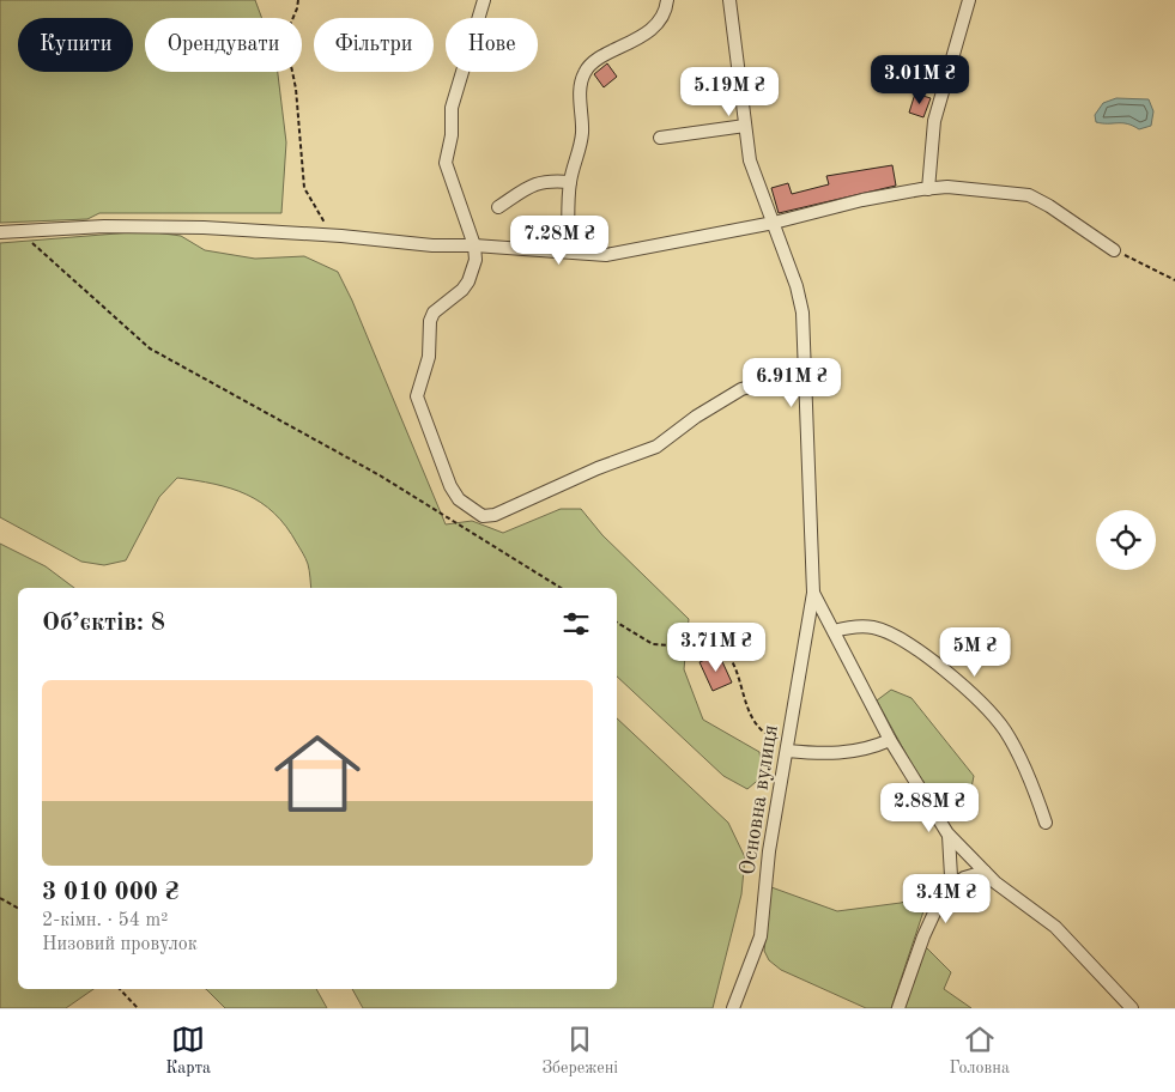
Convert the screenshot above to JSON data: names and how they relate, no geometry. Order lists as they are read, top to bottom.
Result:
{
  "streets": {
    "street": ["Основна вулиця"]
  },
  "page": {
    "chip": [
      "Купити",
      "Орендувати",
      "Фільтри",
      "Нове"
    ],
    "price": [
      "3.01M ₴",
      "5.19M ₴",
      "7.28M ₴",
      "6.91M ₴",
      "3.71M ₴",
      "5M ₴",
      "2.88M ₴",
      "3.4M ₴"
    ],
    "heading": "Об’єктів: 8",
    "list": [
      {
        "name": "3 010 000 ₴",
        "note": "2-кімн. · 54 m² · Низовий провулок"
      }
    ],
    "tabs": ["Карта", "Збережені", "Головна"]
  }
}
